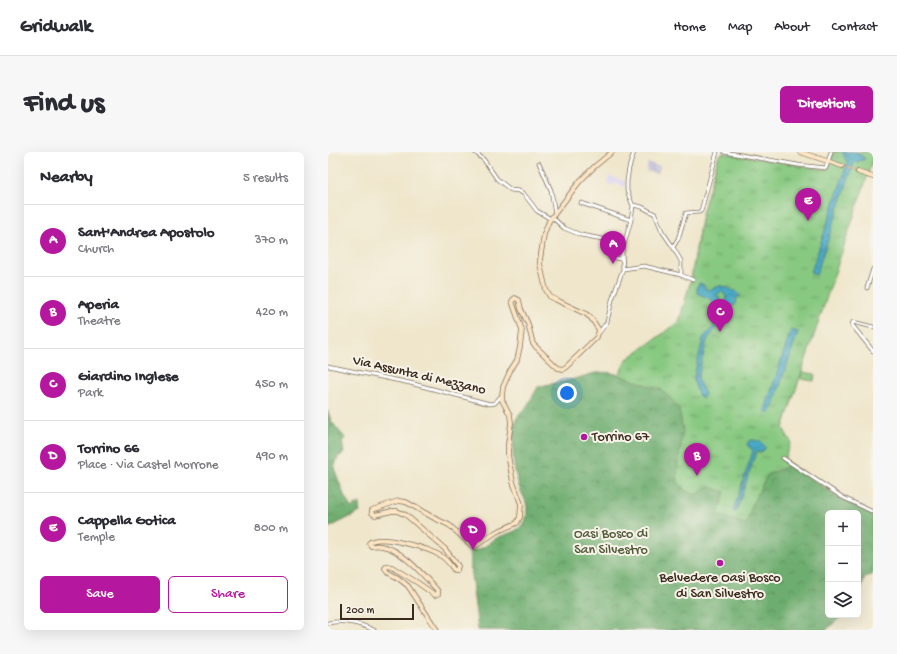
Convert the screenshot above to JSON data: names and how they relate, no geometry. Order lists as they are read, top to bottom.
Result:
{
  "streets": {
    "street": ["Via Assunta di Mezzano"]
  },
  "parks": ["Oasi Bosco di San Silvestro"],
  "places": ["Torrino 67", "Belvedere Oasi Bosco di San Silvestro"],
  "scale_bar": "200 m",
  "page": {
    "header": "Gridwalk",
    "nav": [
      "Home",
      "Map",
      "About",
      "Contact"
    ],
    "buttons": [
      "Directions",
      ["Save", "Share"]
    ],
    "title": "Find us",
    "heading": ["Nearby", "5 results"],
    "pins": [
      "E",
      "A",
      "C",
      "B",
      "D"
    ],
    "list": [
      {
        "mark": "A",
        "name": "Sant'Andrea Apostolo",
        "note": "Church",
        "value": "370 m"
      },
      {
        "mark": "B",
        "name": "Aperia",
        "note": "Theatre",
        "value": "420 m"
      },
      {
        "mark": "C",
        "name": "Giardino Inglese",
        "note": "Park",
        "value": "450 m"
      },
      {
        "mark": "D",
        "name": "Torrino 66",
        "note": "Place · Via Castel Morrone",
        "value": "490 m"
      },
      {
        "mark": "E",
        "name": "Cappella Gotica",
        "note": "Temple",
        "value": "800 m"
      }
    ],
    "map_buttons": ["+", "−"],
    "scale": "200 m"
  }
}
